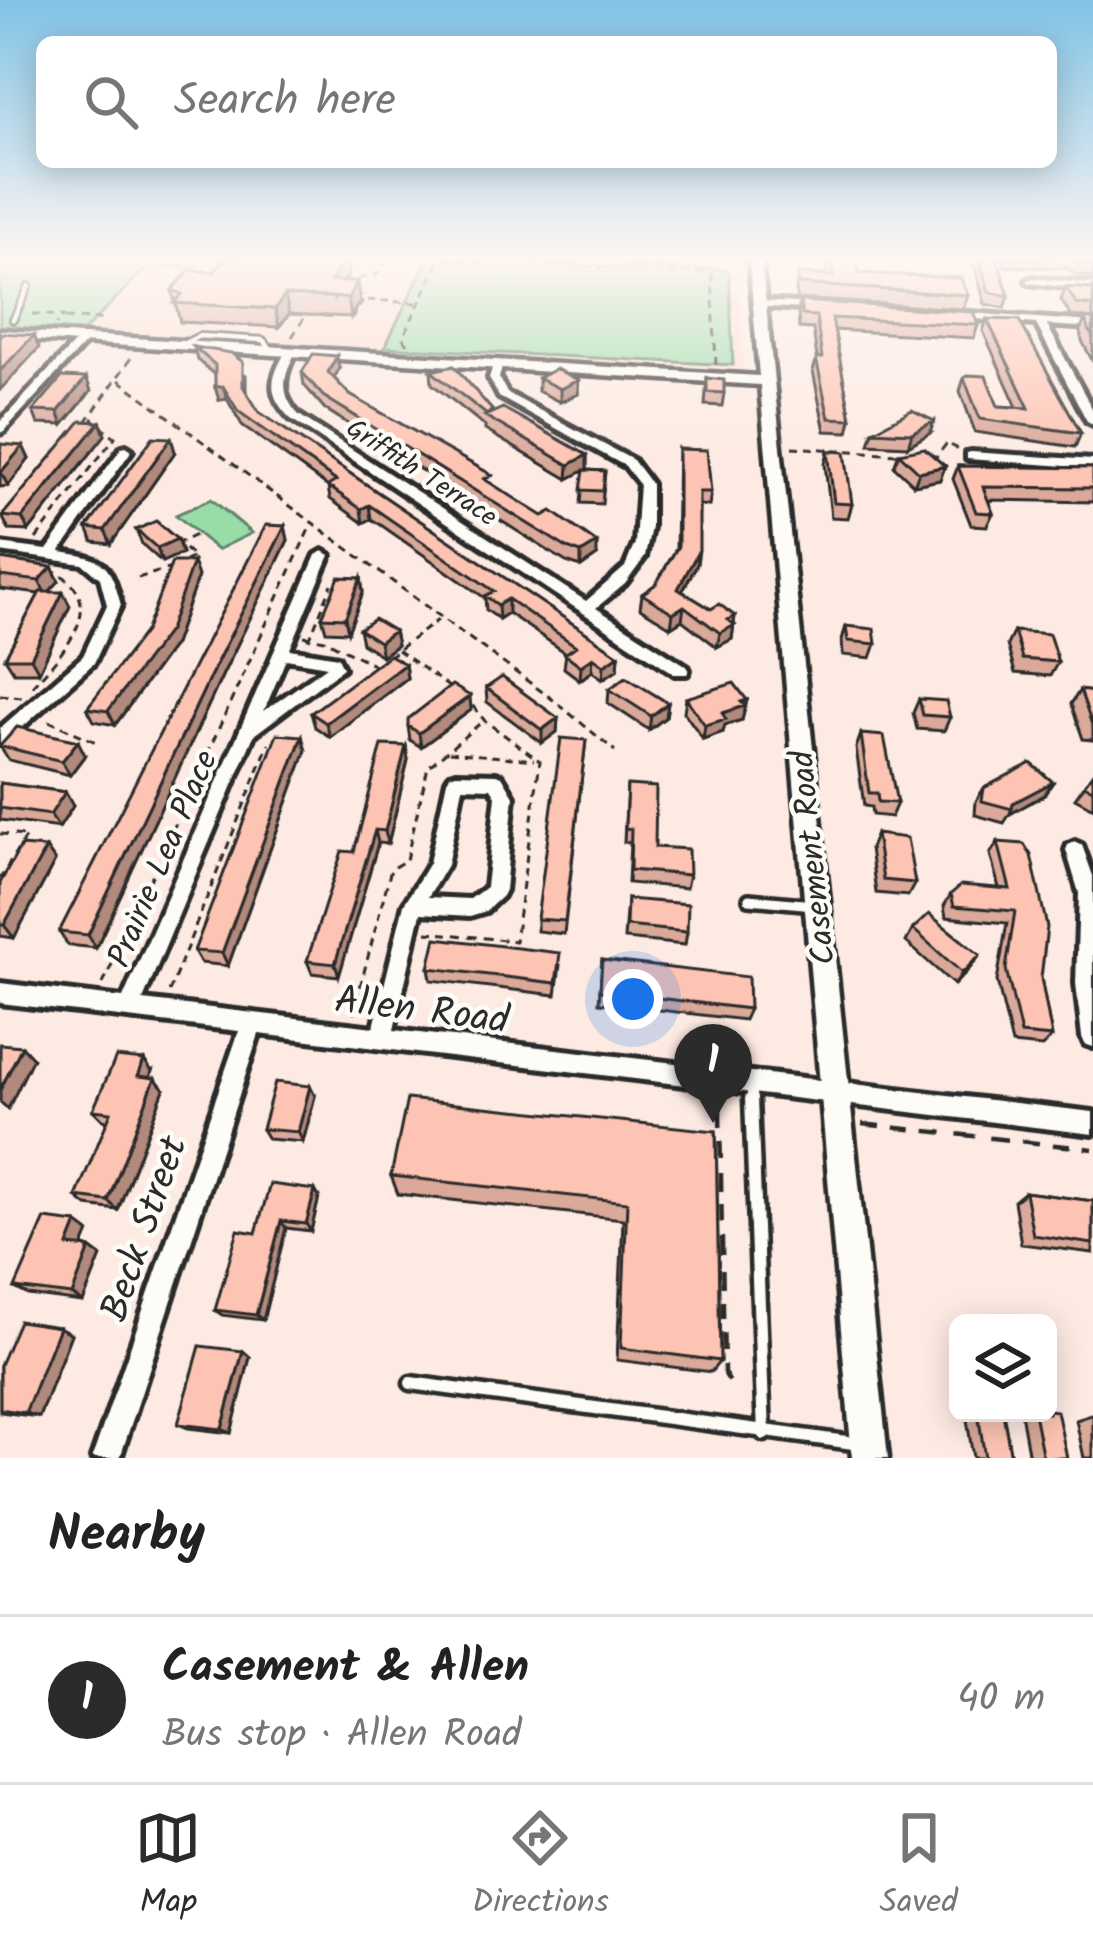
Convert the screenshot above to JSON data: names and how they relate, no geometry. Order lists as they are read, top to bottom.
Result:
{
  "streets": {
    "street": [
      "Griffith Terrace",
      "Prairie Lea Place",
      "Casement Road",
      "Allen Road",
      "Beck Street"
    ]
  },
  "crossings": [
    ["Prairie Lea Place", "Allen Road"],
    ["Casement Road", "Allen Road"],
    ["Allen Road", "Beck Street"]
  ],
  "page": {
    "search": "Search here",
    "pins": "1",
    "heading": "Nearby",
    "list": [
      {
        "mark": "1",
        "name": "Casement & Allen",
        "note": "Bus stop · Allen Road",
        "value": "40 m"
      }
    ],
    "nav": ["Map", "Directions", "Saved"]
  }
}
